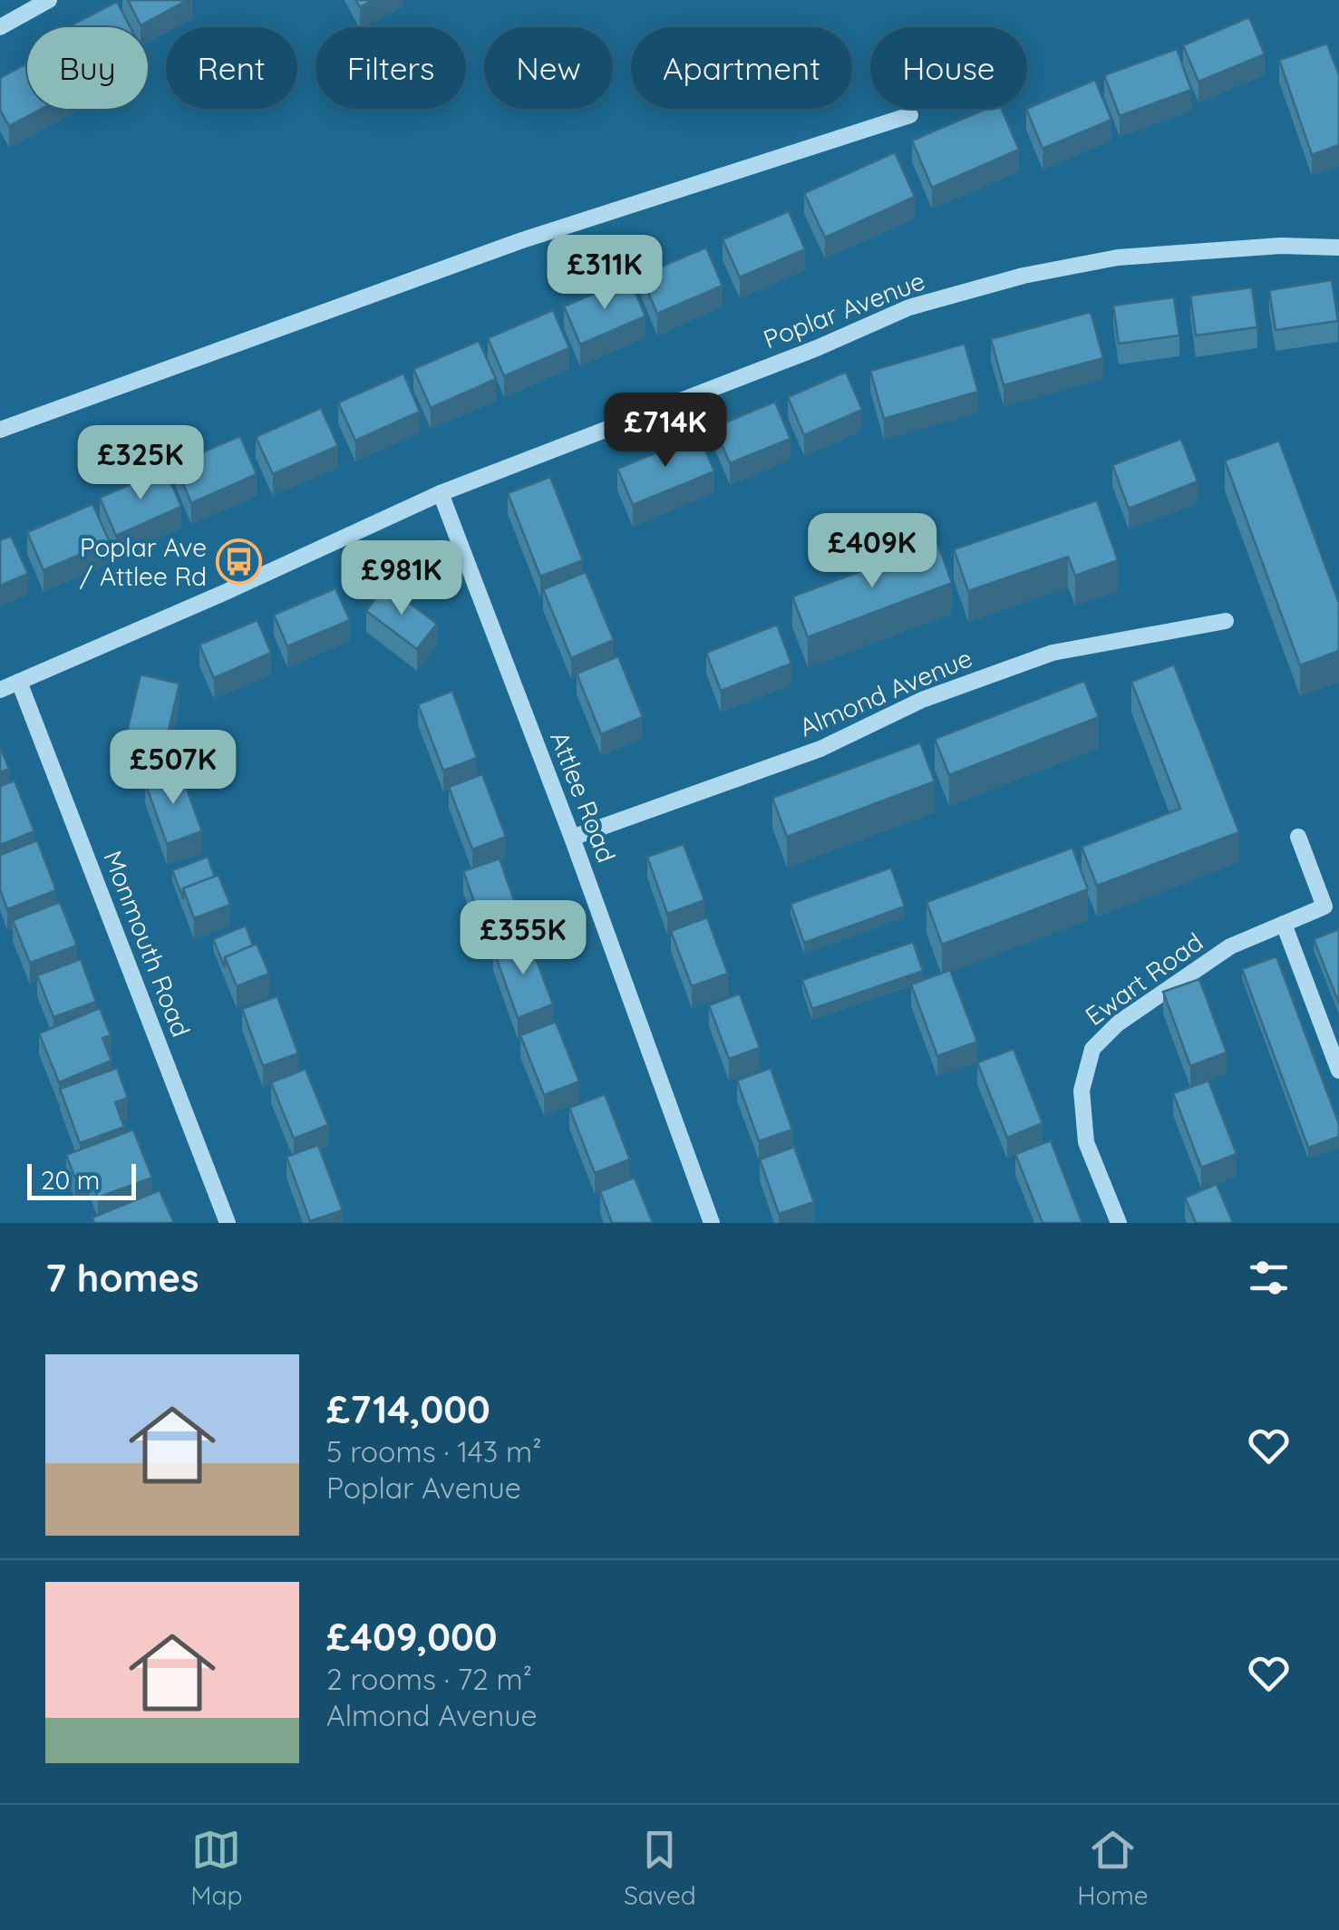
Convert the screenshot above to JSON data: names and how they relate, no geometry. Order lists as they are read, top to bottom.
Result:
{
  "streets": {
    "street": [
      "Poplar Avenue",
      "Almond Avenue",
      "Attlee Road",
      "Monmouth Road",
      "Ewart Road"
    ]
  },
  "crossings": [
    ["Poplar Avenue", "Attlee Road"],
    ["Poplar Avenue", "Monmouth Road"],
    ["Almond Avenue", "Attlee Road"]
  ],
  "places": {
    "bus stop": ["Poplar Ave / Attlee Rd"]
  },
  "scale_bar": "20 m",
  "page": {
    "chip": [
      "Buy",
      "Rent",
      "Filters",
      "New",
      "Apartment",
      "House"
    ],
    "price": [
      "£311K",
      "£714K",
      "£325K",
      "£409K",
      "£981K",
      "£507K",
      "£355K"
    ],
    "scale": "20 m",
    "heading": "7 homes",
    "list": [
      {
        "name": "£714,000",
        "note": "5 rooms · 143 m² · Poplar Avenue"
      },
      {
        "name": "£409,000",
        "note": "2 rooms · 72 m² · Almond Avenue"
      }
    ],
    "tabs": ["Map", "Saved", "Home"]
  }
}
